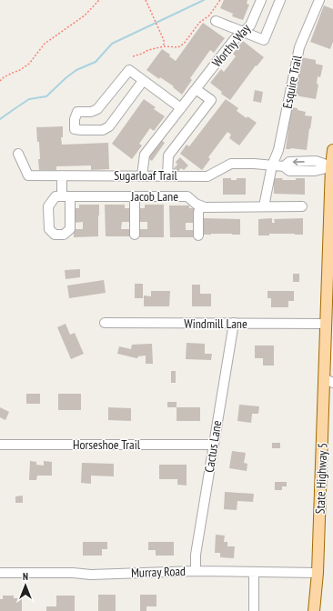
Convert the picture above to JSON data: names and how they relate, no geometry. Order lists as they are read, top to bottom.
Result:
{
  "streets": {
    "main road": ["State Highway 5"],
    "street": [
      "Worthy Way",
      "Esquire Trail",
      "Sugarloaf Trail",
      "Jacob Lane",
      "Windmill Lane",
      "Horseshoe Trail",
      "Cactus Lane",
      "Murray Road"
    ]
  },
  "crossings": [
    ["Worthy Way", "Sugarloaf Trail"],
    ["Esquire Trail", "Sugarloaf Trail"],
    ["Esquire Trail", "Jacob Lane"],
    ["Sugarloaf Trail", "Jacob Lane"],
    ["Sugarloaf Trail", "State Highway 5"],
    ["Windmill Lane", "Cactus Lane"],
    ["Windmill Lane", "State Highway 5"],
    ["Horseshoe Trail", "Cactus Lane"],
    ["Cactus Lane", "Murray Road"],
    ["State Highway 5", "Murray Road"]
  ],
  "north": "top"
}
